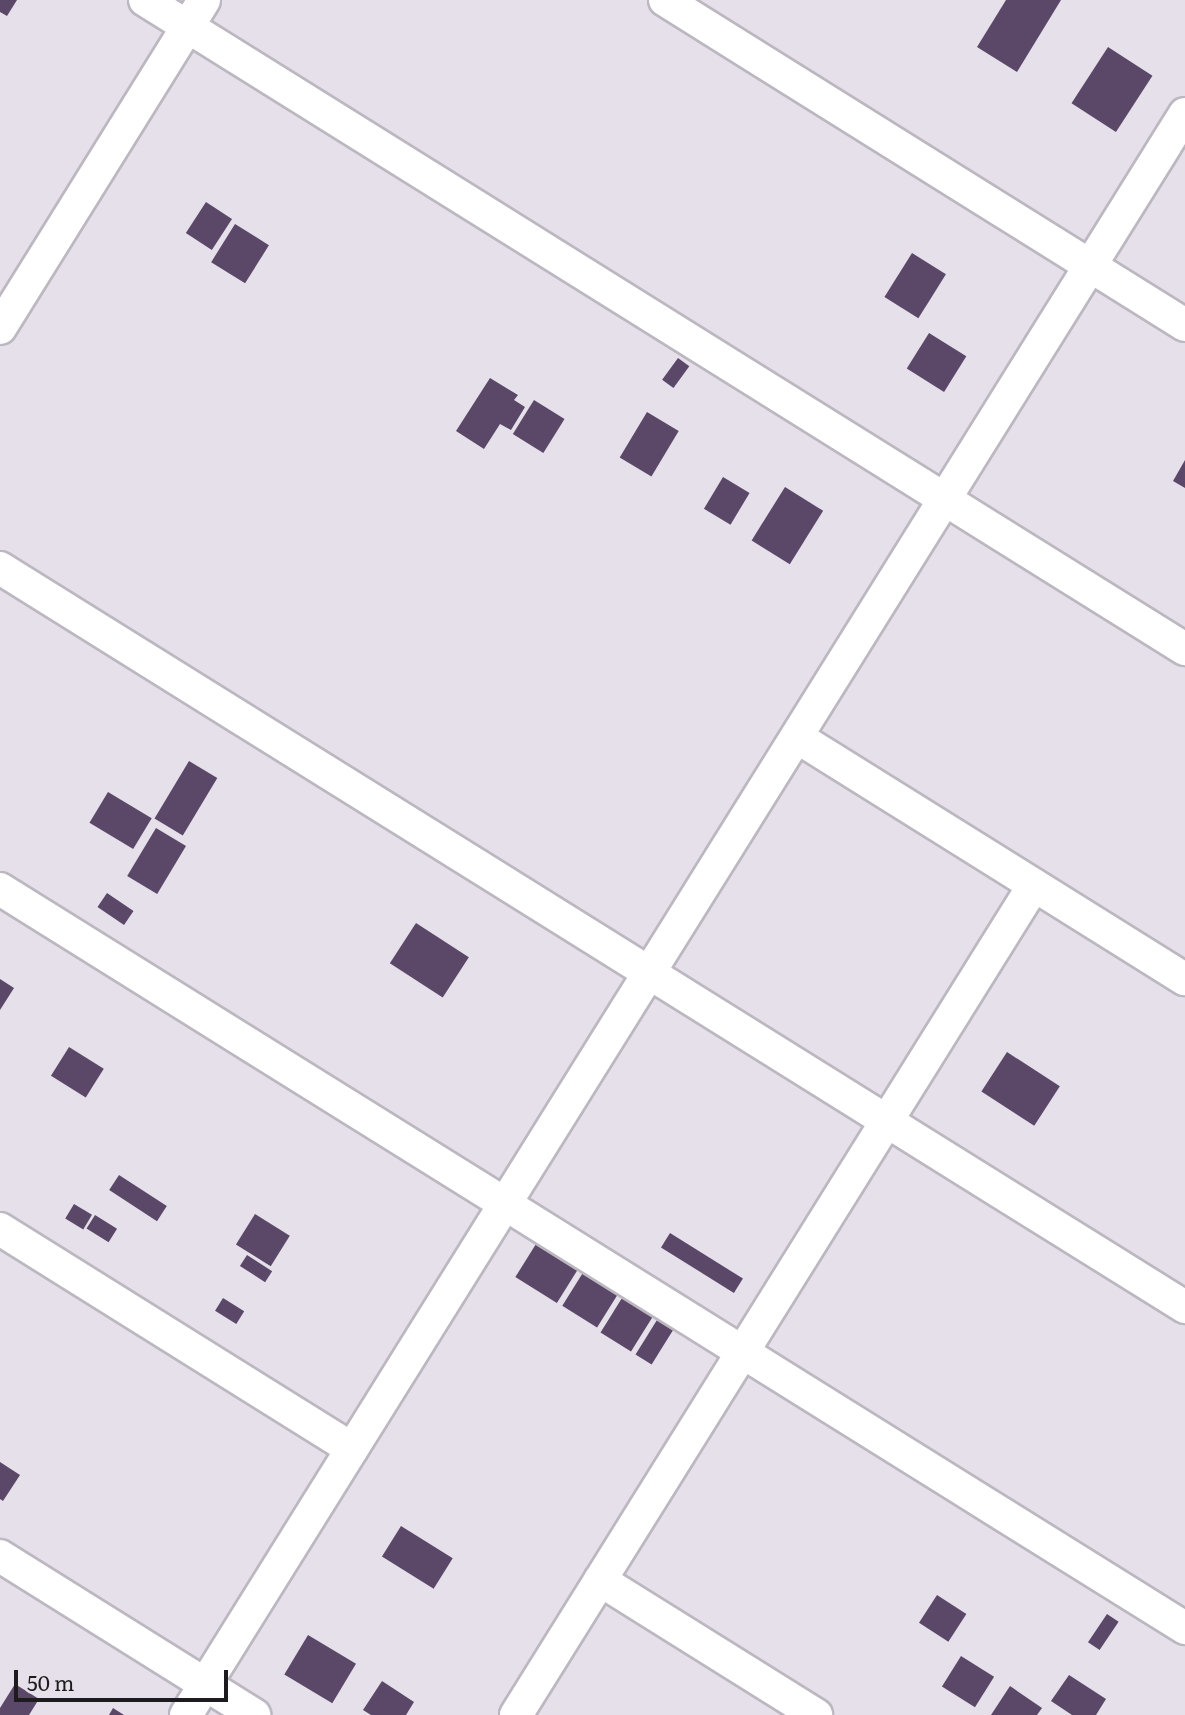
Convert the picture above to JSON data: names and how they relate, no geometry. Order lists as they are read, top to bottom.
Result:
{
  "scale_bar": "50 m"
}
